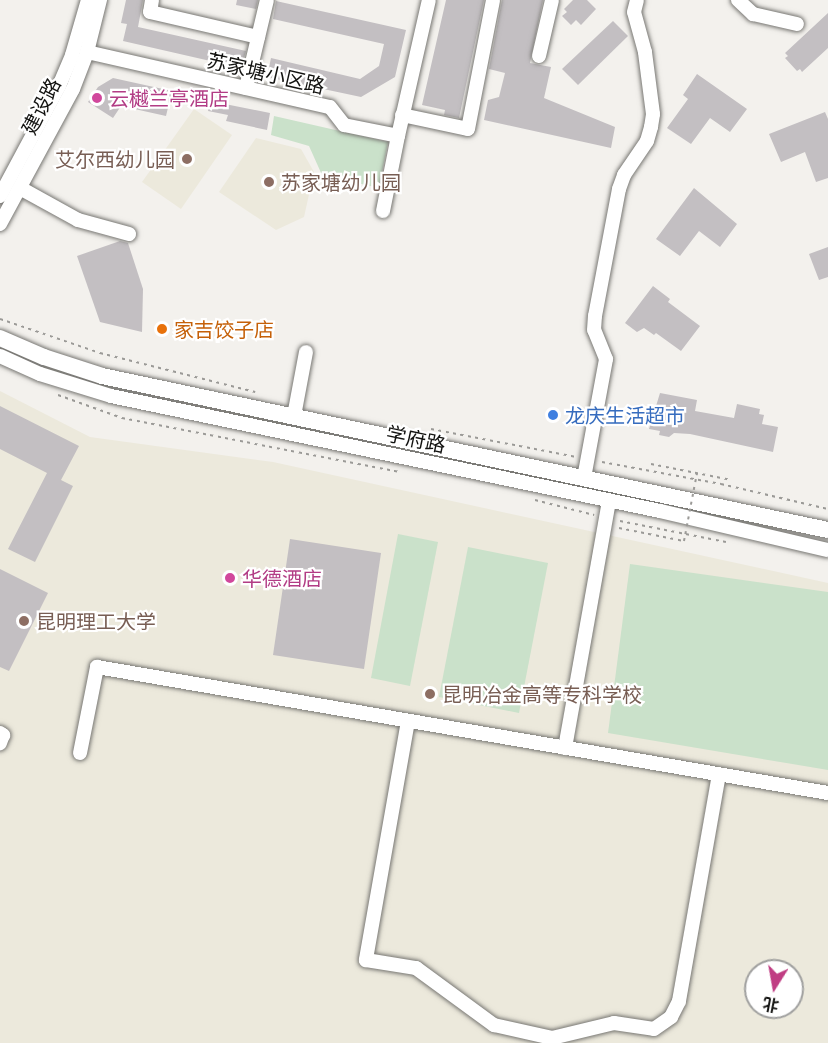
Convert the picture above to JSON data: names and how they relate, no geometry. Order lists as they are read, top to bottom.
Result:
{
  "streets": {
    "main road": ["学府路"],
    "street": ["苏家塘小区路", "建设路"]
  },
  "crossings": [
    ["苏家塘小区路", "建设路"]
  ],
  "places": [
    "云樾兰亭酒店",
    "艾尔西幼儿园",
    "苏家塘幼儿园",
    "家吉饺子店",
    "龙庆生活超市",
    "华德酒店",
    "昆明理工大学",
    "昆明冶金高等专科学校"
  ],
  "north": "bottom"
}
